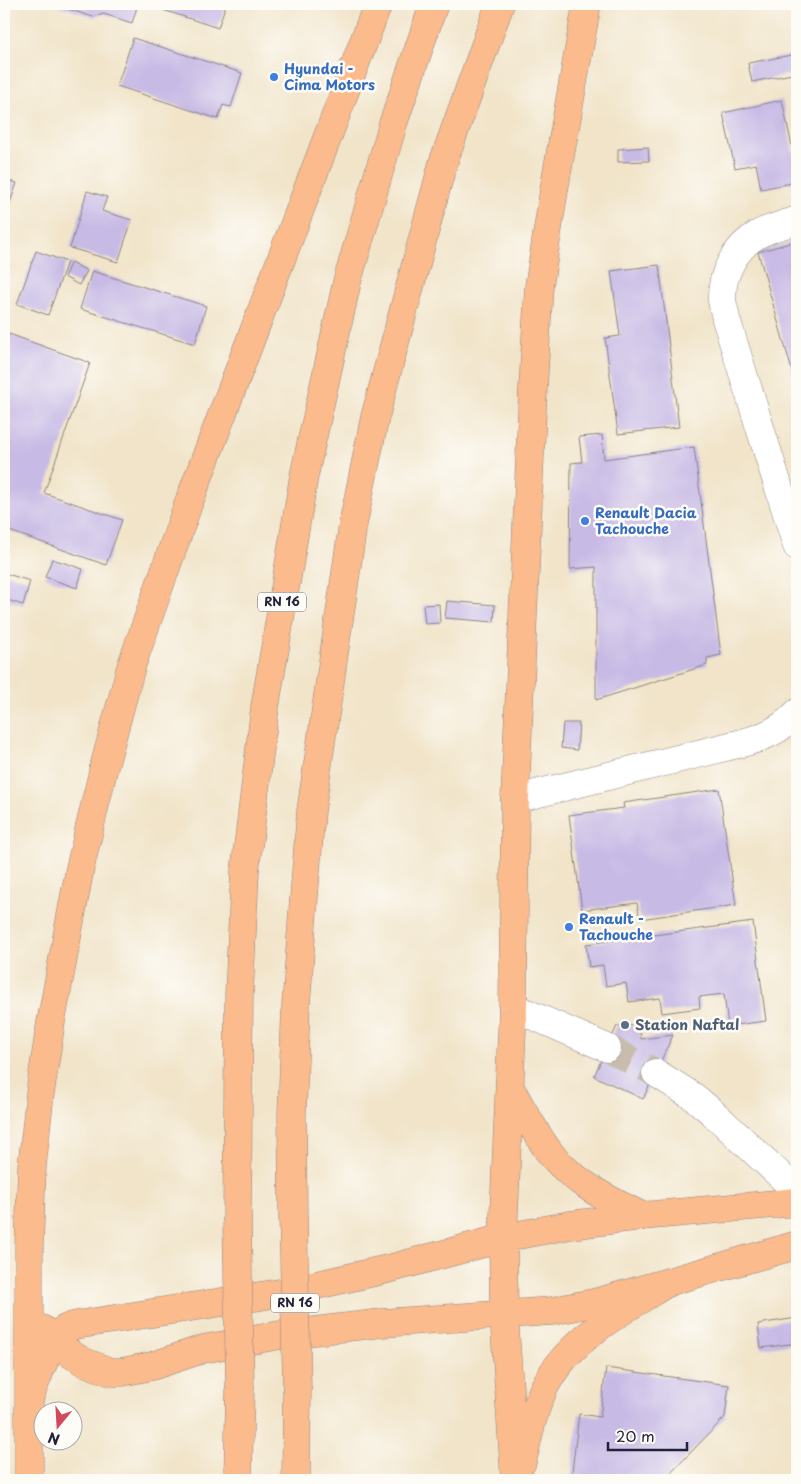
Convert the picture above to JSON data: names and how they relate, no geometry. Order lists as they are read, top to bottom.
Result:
{
  "streets": {
    "main road": ["RN 16"]
  },
  "places": [
    "Hyundai - Cima Motors",
    "Renault Dacia Tachouche",
    "Renault - Tachouche",
    "Station Naftal"
  ],
  "scale_bar": "20 m",
  "north": "bottom"
}
